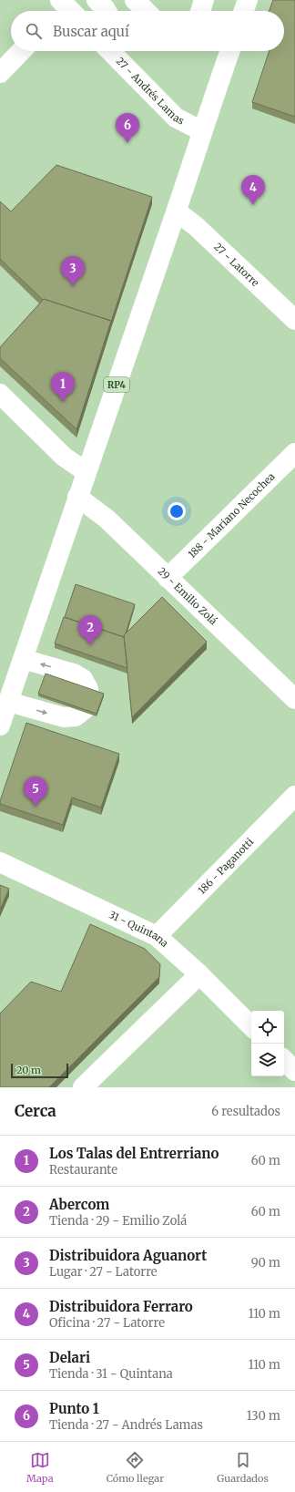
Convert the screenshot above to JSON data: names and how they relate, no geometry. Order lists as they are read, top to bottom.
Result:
{
  "streets": {
    "street": [
      "27 - Andrés Lamas",
      "27 - Latorre",
      "RP4",
      "188 - Mariano Necochea",
      "29 - Emilio Zolá",
      "186 - Paganotti",
      "31 - Quintana"
    ]
  },
  "crossings": [
    ["27 - Andrés Lamas", "RP4"],
    ["27 - Latorre", "RP4"],
    ["RP4", "29 - Emilio Zolá"],
    ["188 - Mariano Necochea", "29 - Emilio Zolá"],
    ["186 - Paganotti", "31 - Quintana"]
  ],
  "scale_bar": "20 m",
  "page": {
    "search": "Buscar aquí",
    "pins": [
      "6",
      "4",
      "3",
      "1",
      "2",
      "5"
    ],
    "scale": "20 m",
    "heading": ["Cerca", "6 resultados"],
    "list": [
      {
        "mark": "1",
        "name": "Los Talas del Entrerriano",
        "note": "Restaurante",
        "value": "60 m"
      },
      {
        "mark": "2",
        "name": "Abercom",
        "note": "Tienda · 29 - Emilio Zolá",
        "value": "60 m"
      },
      {
        "mark": "3",
        "name": "Distribuidora Aguanort",
        "note": "Lugar · 27 - Latorre",
        "value": "90 m"
      },
      {
        "mark": "4",
        "name": "Distribuidora Ferraro",
        "note": "Oficina · 27 - Latorre",
        "value": "110 m"
      },
      {
        "mark": "5",
        "name": "Delari",
        "note": "Tienda · 31 - Quintana",
        "value": "110 m"
      },
      {
        "mark": "6",
        "name": "Punto 1",
        "note": "Tienda · 27 - Andrés Lamas",
        "value": "130 m"
      }
    ],
    "nav": ["Mapa", "Cómo llegar", "Guardados"]
  }
}
